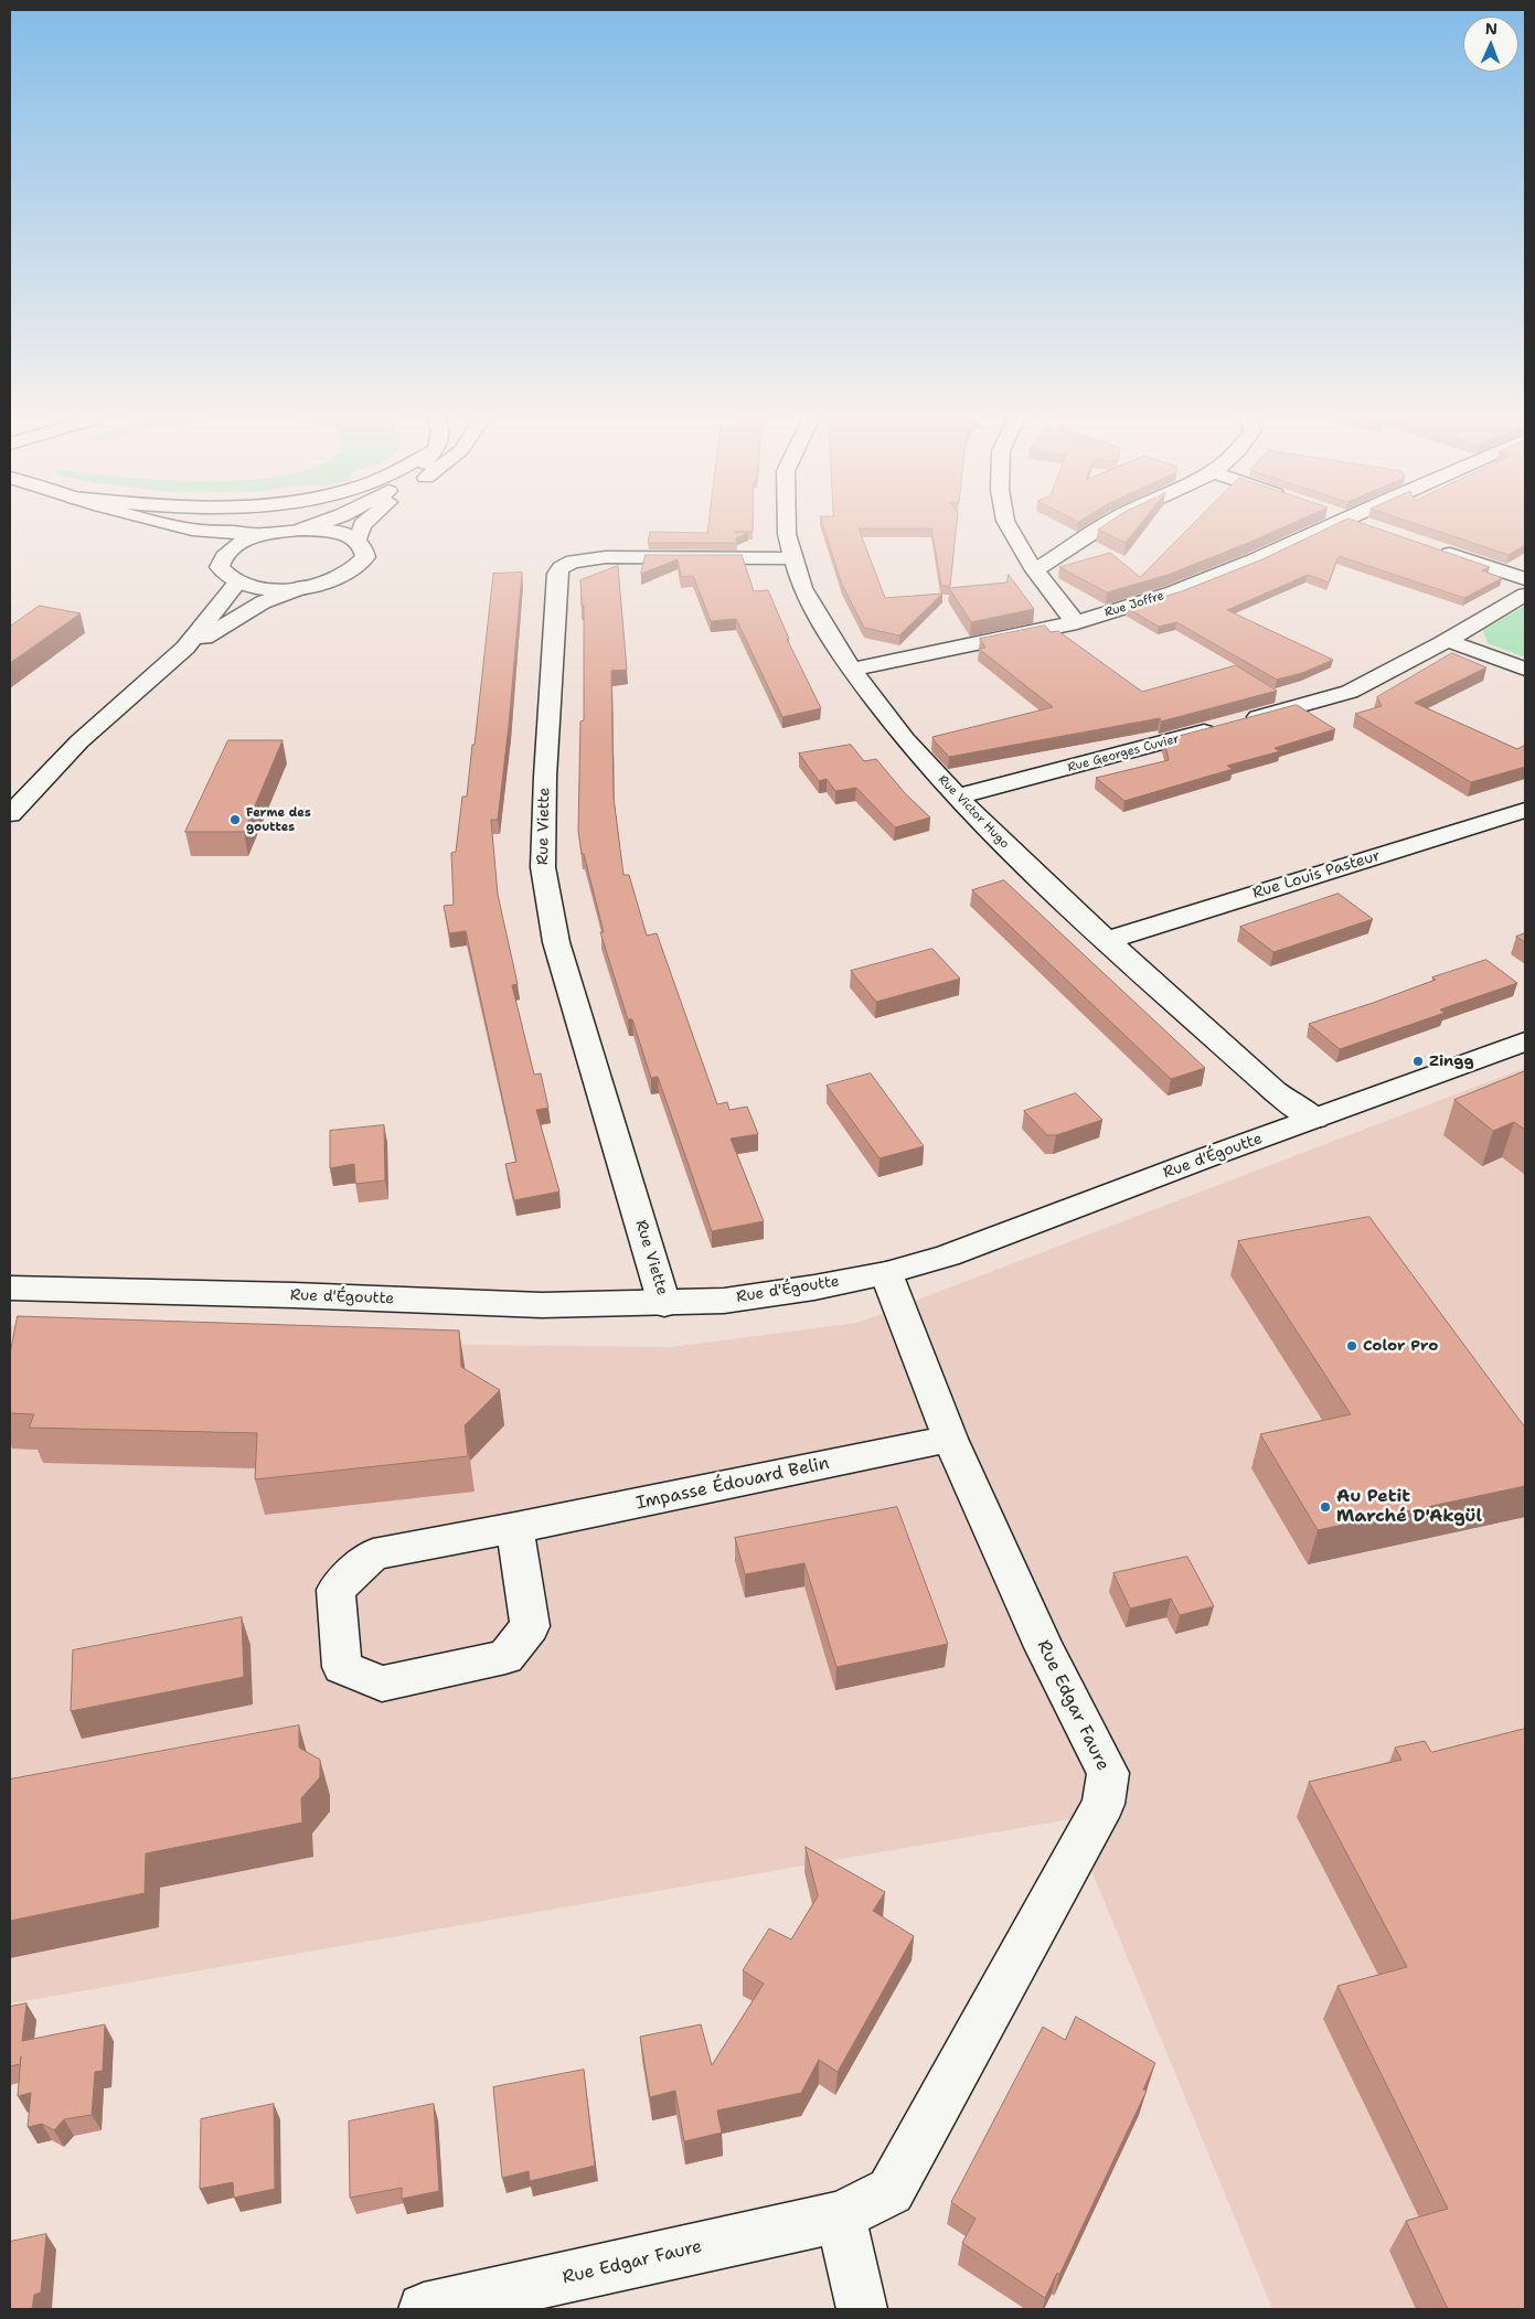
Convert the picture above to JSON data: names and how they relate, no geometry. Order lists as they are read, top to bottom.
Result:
{
  "streets": {
    "main road": [
      "Rue Joffre",
      "Rue Georges Cuvier",
      "Rue Victor Hugo",
      "Rue Viette",
      "Rue Louis Pasteur",
      "Rue d'Égoutte",
      "Impasse Édouard Belin",
      "Rue Edgar Faure"
    ]
  },
  "crossings": [
    ["Rue Joffre", "Rue Victor Hugo"],
    ["Rue Georges Cuvier", "Rue Victor Hugo"],
    ["Rue Victor Hugo", "Rue Viette"],
    ["Rue Victor Hugo", "Rue Louis Pasteur"],
    ["Rue Victor Hugo", "Rue d'Égoutte"],
    ["Rue Viette", "Rue d'Égoutte"],
    ["Rue d'Égoutte", "Rue Edgar Faure"],
    ["Impasse Édouard Belin", "Rue Edgar Faure"]
  ],
  "places": [
    "Ferme des gouttes",
    "Zingg",
    "Color Pro",
    "Au Petit Marché D'Akgül"
  ],
  "north": "top"
}
